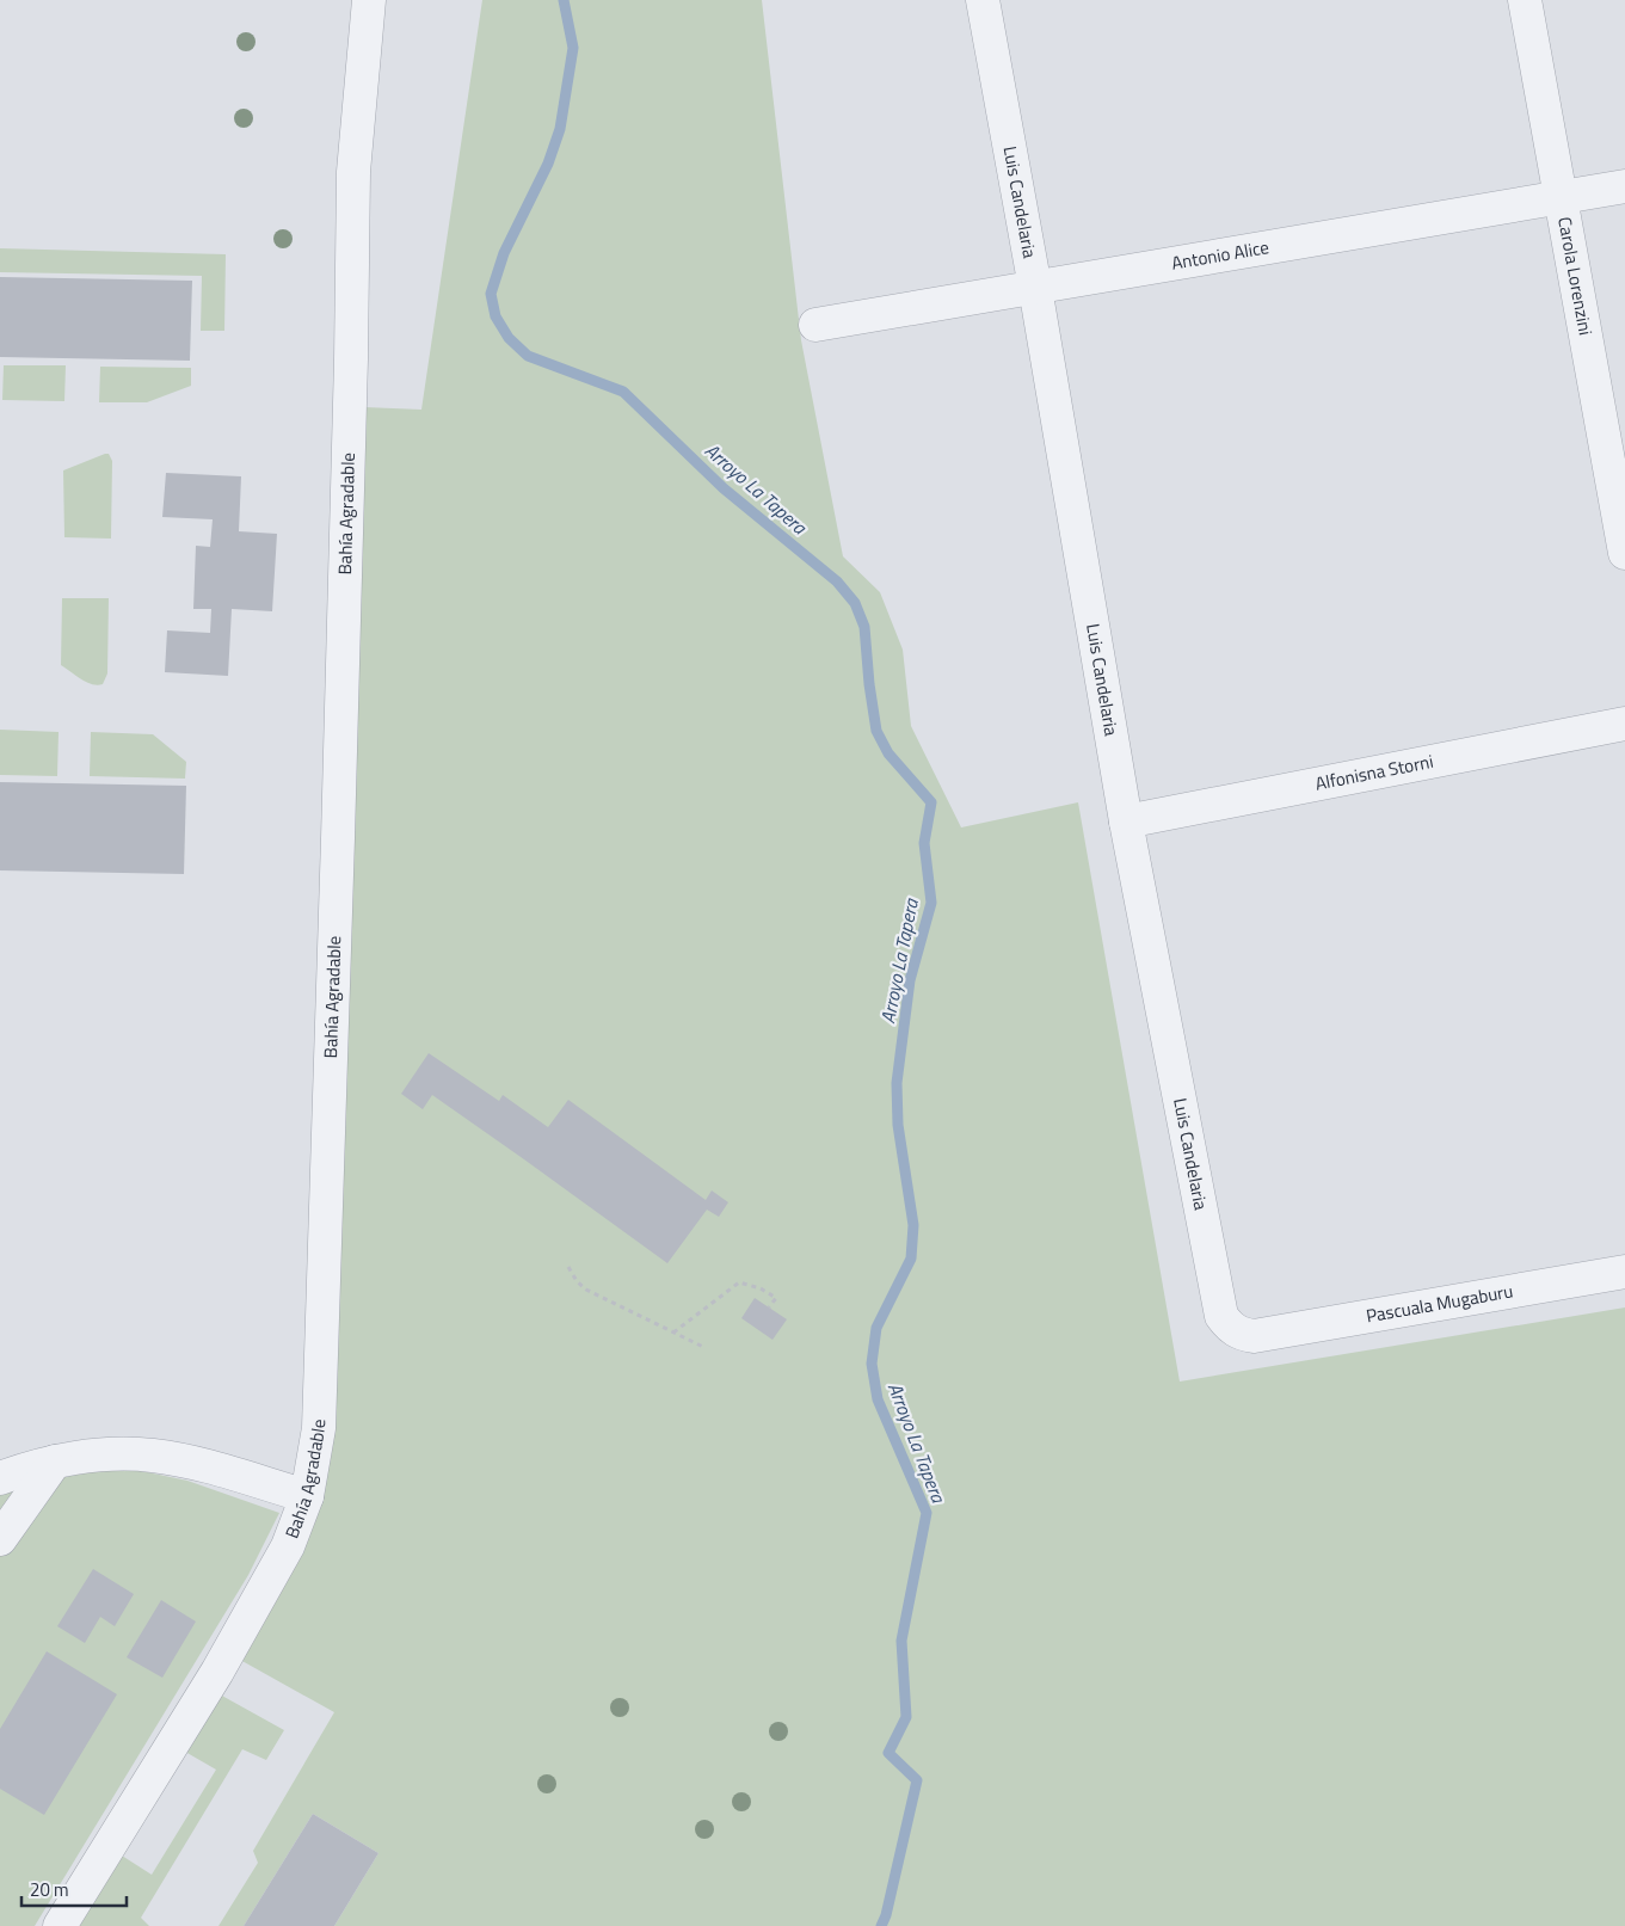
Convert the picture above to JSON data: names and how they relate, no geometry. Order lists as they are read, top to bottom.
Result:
{
  "streets": {
    "street": [
      "Luis Candelaria",
      "Antonio Alice",
      "Carola Lorenzini",
      "Bahía Agradable",
      "Alfonisna Storni",
      "Pascuala Mugaburu"
    ]
  },
  "crossings": [
    ["Luis Candelaria", "Antonio Alice"],
    ["Luis Candelaria", "Alfonisna Storni"],
    ["Luis Candelaria", "Pascuala Mugaburu"],
    ["Antonio Alice", "Carola Lorenzini"]
  ],
  "water": ["Arroyo La Tapera"],
  "scale_bar": "20 m"
}
